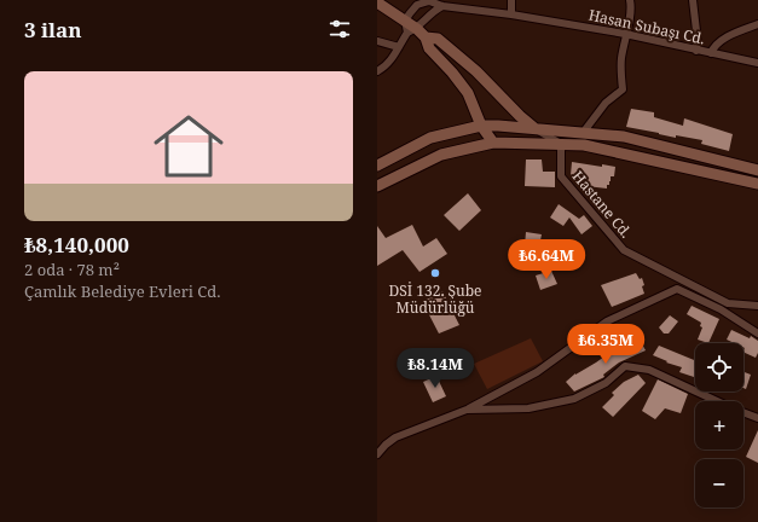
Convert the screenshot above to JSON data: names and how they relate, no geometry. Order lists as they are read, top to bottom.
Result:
{
  "streets": {
    "street": ["Hasan Subaşı Cd.", "Hastane Cd."]
  },
  "places": ["DSİ 132. Şube Müdürlüğü"],
  "page": {
    "heading": "3 ilan",
    "list": [
      {
        "name": "₺8,140,000",
        "note": "2 oda · 78 m² · Çamlık Belediye Evleri Cd."
      }
    ],
    "price": ["₺6.64M", "₺6.35M", "₺8.14M"],
    "map_buttons": ["+", "−"]
  }
}
